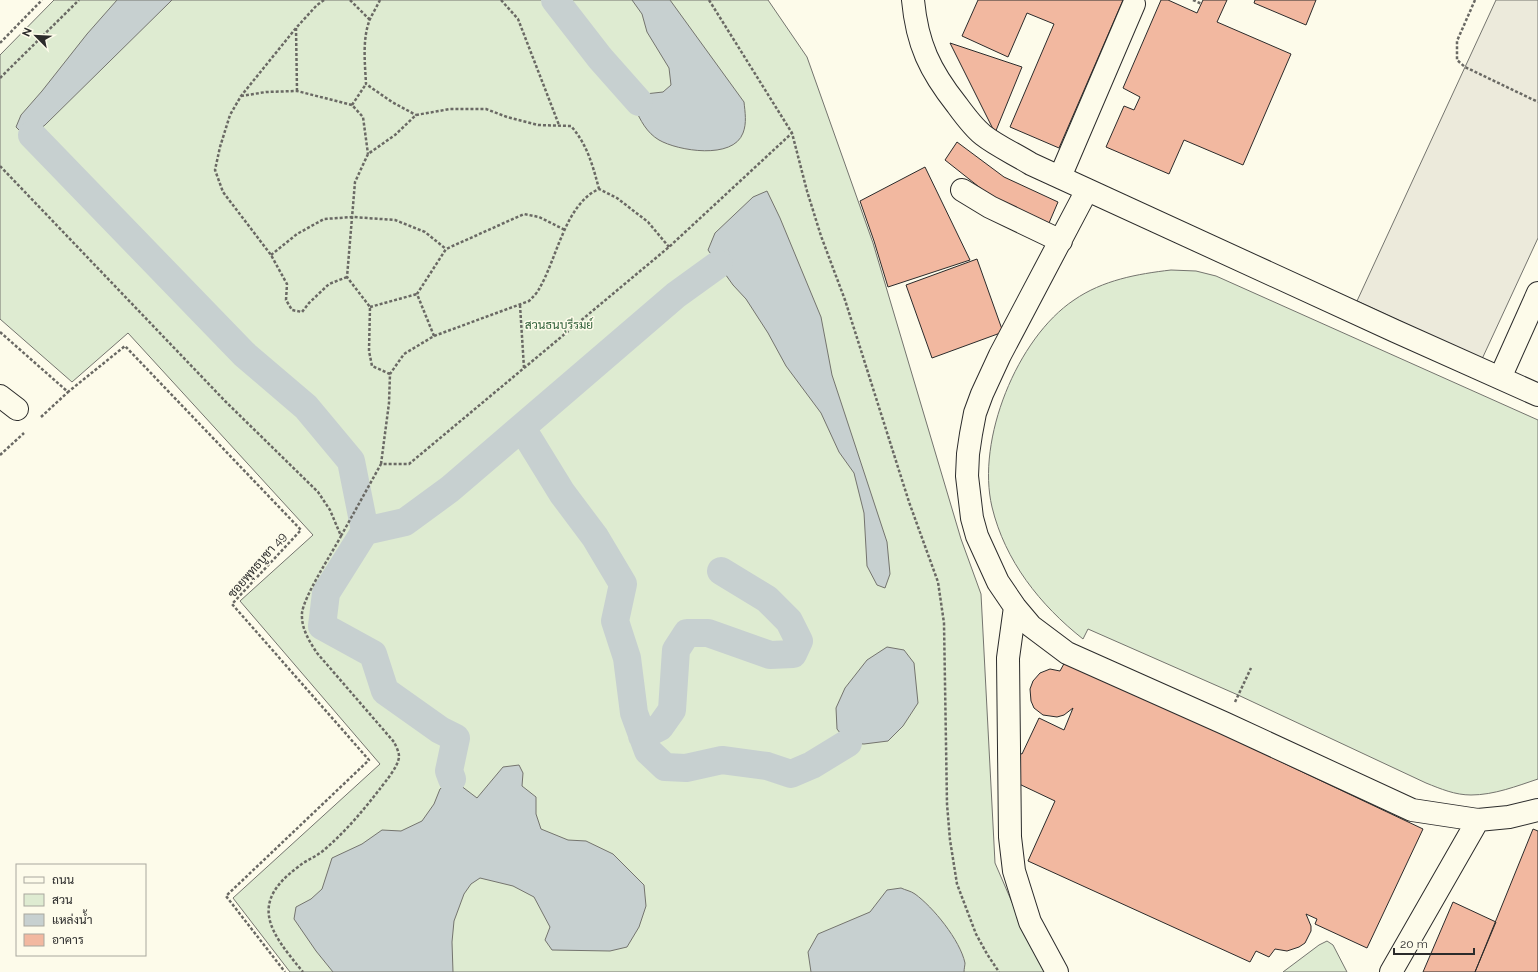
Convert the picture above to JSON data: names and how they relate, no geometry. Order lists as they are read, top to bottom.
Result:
{
  "streets": {
    "path": ["ซอยพุทธบูชา 49"]
  },
  "parks": ["สวนธนบุรีรมย์"],
  "legend": [
    "ถนน",
    "สวน",
    "แหล่งน้ำ",
    "อาคาร"
  ],
  "scale_bar": "20 m",
  "north": "top left"
}
